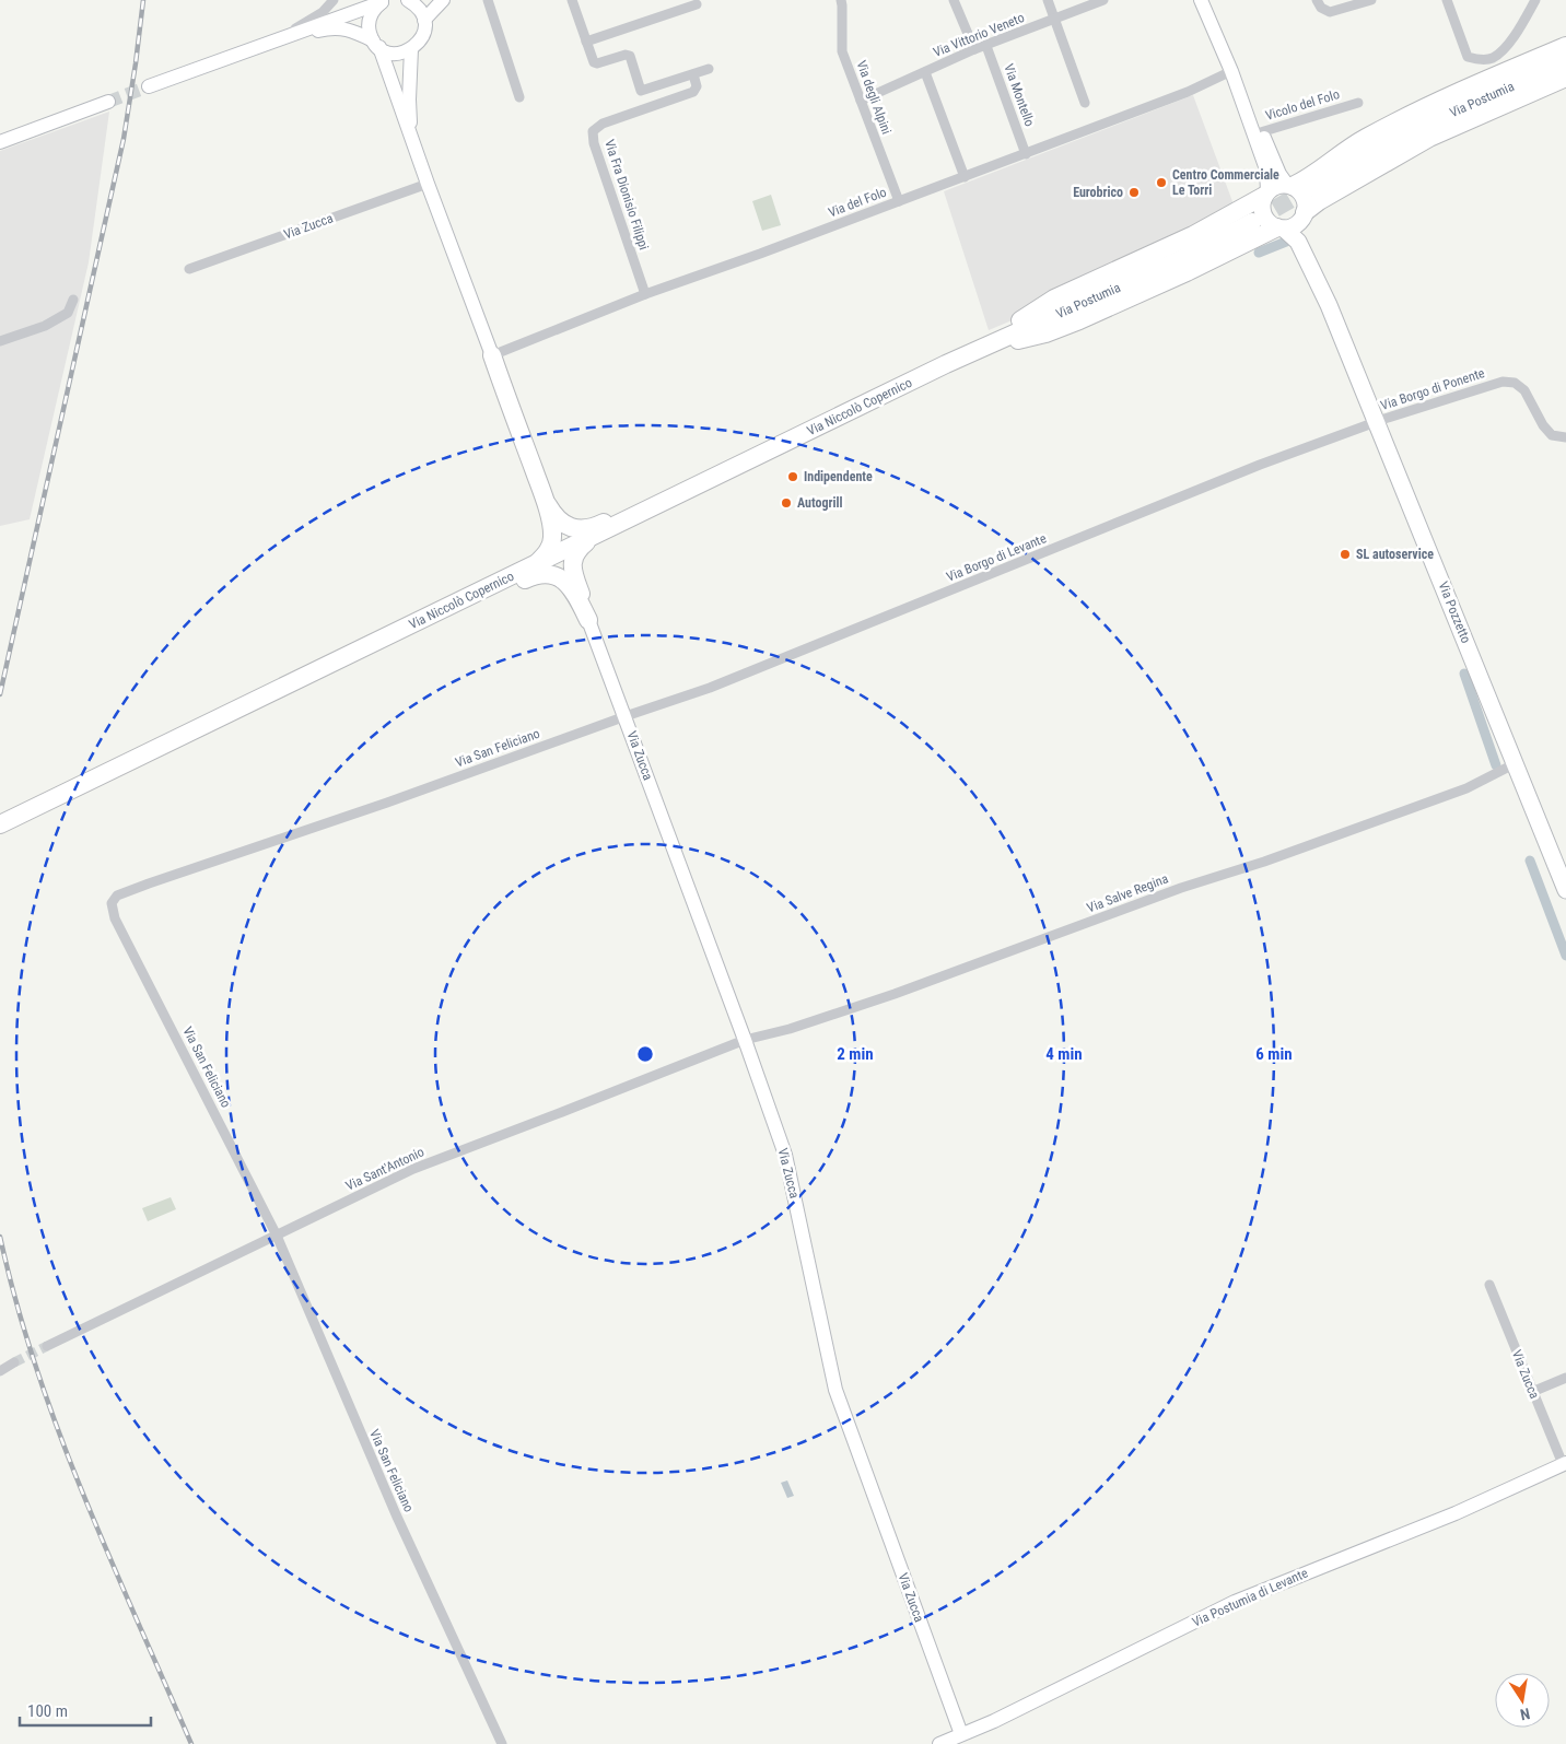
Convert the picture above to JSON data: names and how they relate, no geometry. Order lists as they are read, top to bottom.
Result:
{
  "streets": {
    "highway": ["Via Postumia", "Via Niccolò Copernico"],
    "main road": ["Via Pozzetto"],
    "street": [
      "Via Vittorio Veneto",
      "Via Montello",
      "Via degli Alpini",
      "Vicolo del Folo",
      "Via Fra Dionisio Filippi",
      "Via del Folo",
      "Via Zucca",
      "Via Borgo di Ponente",
      "Via Borgo di Levante",
      "Via San Feliciano",
      "Via Salve Regina",
      "Via Sant'Antonio",
      "Via Postumia di Levante"
    ]
  },
  "crossings": [
    ["Via Vittorio Veneto", "Via Montello"],
    ["Via Vittorio Veneto", "Via degli Alpini"],
    ["Via Vittorio Veneto", "Via del Folo"],
    ["Via Montello", "Via del Folo"],
    ["Via degli Alpini", "Via del Folo"],
    ["Via Postumia", "Via Niccolò Copernico"],
    ["Via Fra Dionisio Filippi", "Via del Folo"],
    ["Via Zucca", "Via Borgo di Levante"],
    ["Via Zucca", "Via San Feliciano"],
    ["Via Zucca", "Via Salve Regina"],
    ["Via Zucca", "Via Sant'Antonio"],
    ["Via Zucca", "Via Postumia di Levante"],
    ["Via Borgo di Ponente", "Via Borgo di Levante"],
    ["Via Borgo di Ponente", "Via Pozzetto"],
    ["Via Borgo di Levante", "Via Pozzetto"],
    ["Via Borgo di Levante", "Via San Feliciano"],
    ["Via Pozzetto", "Via Salve Regina"],
    ["Via San Feliciano", "Via Sant'Antonio"],
    ["Via Salve Regina", "Via Sant'Antonio"]
  ],
  "places": [
    "Centro Commerciale Le Torri",
    "Eurobrico",
    "Indipendente",
    "Autogrill",
    "SL autoservice"
  ],
  "scale_bar": "100 m",
  "north": "bottom",
  "rings": ["2 min", "4 min", "6 min"]
}
